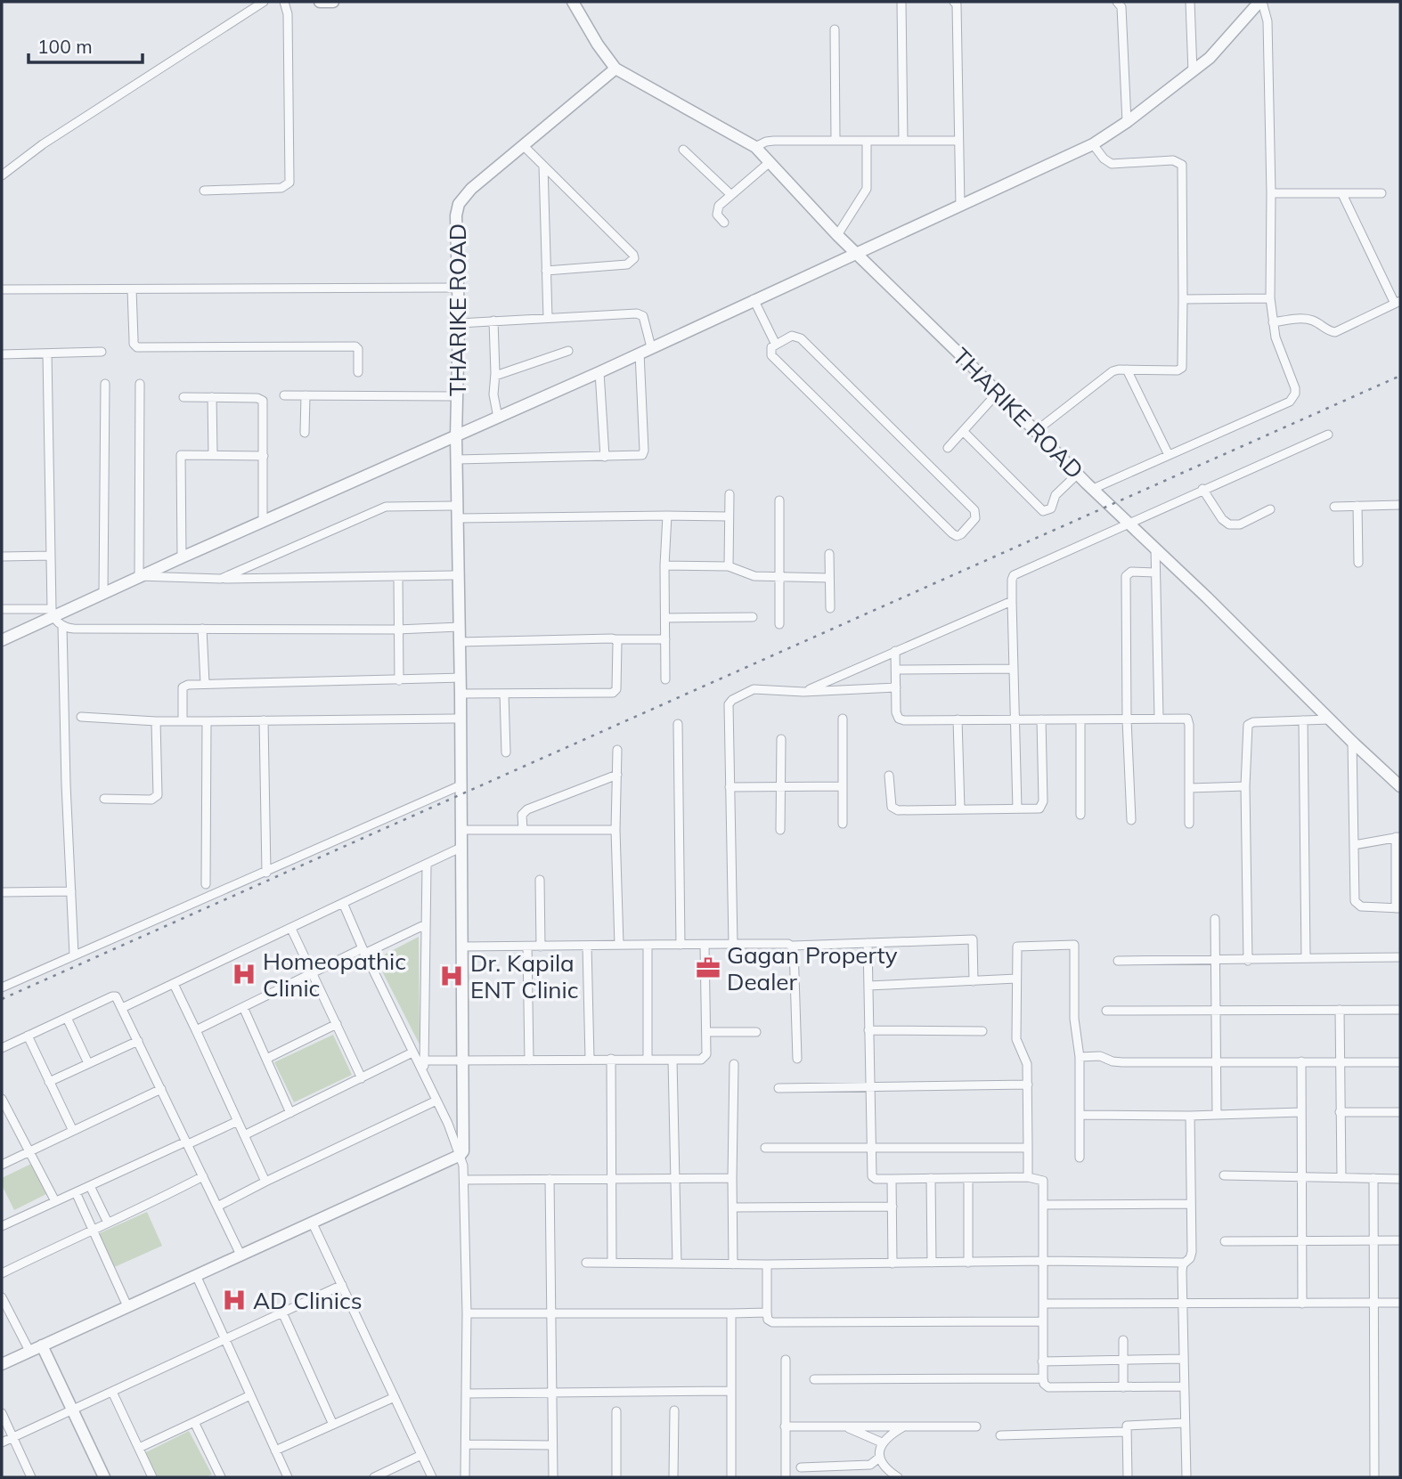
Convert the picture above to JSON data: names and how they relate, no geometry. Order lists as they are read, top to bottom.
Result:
{
  "streets": {
    "street": ["THARIKE ROAD"]
  },
  "places": {
    "office": ["Gagan Property Dealer"],
    "hospital": ["Homeopathic Clinic", "Dr. Kapila ENT Clinic", "AD Clinics"]
  },
  "scale_bar": "100 m"
}
